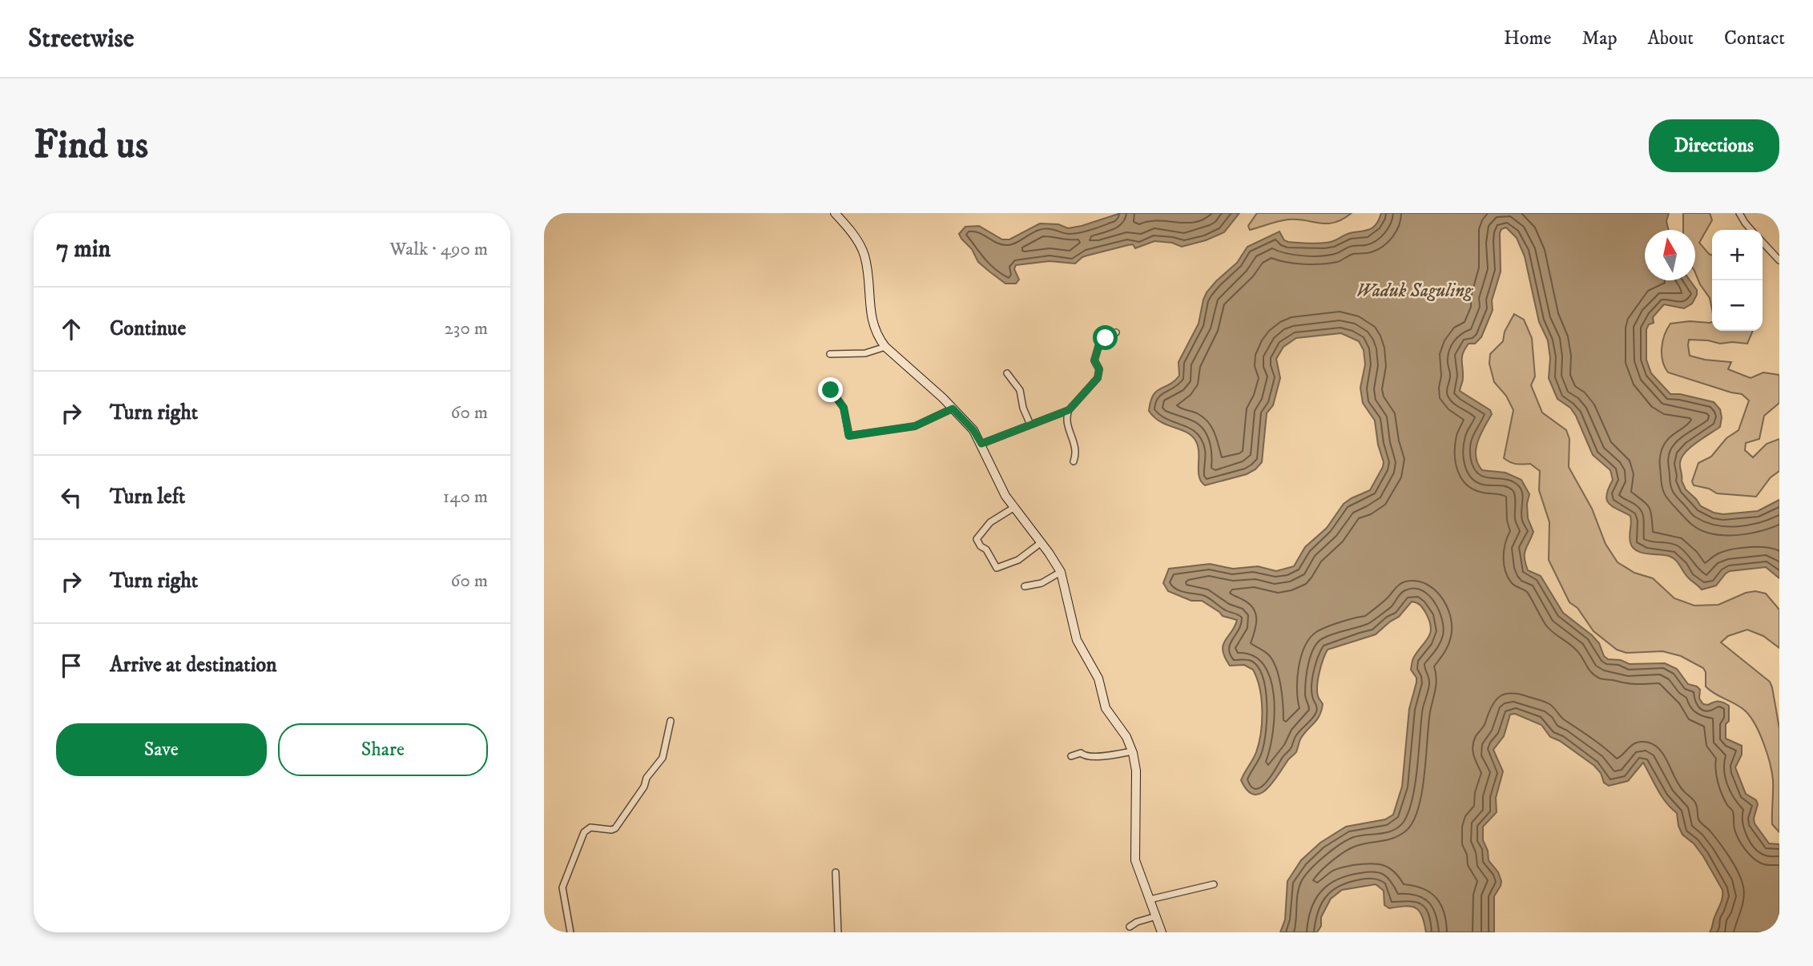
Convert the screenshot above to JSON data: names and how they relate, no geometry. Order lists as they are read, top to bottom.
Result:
{
  "water": ["Waduk Saguling"],
  "north": "top",
  "page": {
    "header": "Streetwise",
    "nav": [
      "Home",
      "Map",
      "About",
      "Contact"
    ],
    "buttons": [
      "Directions",
      ["Save", "Share"]
    ],
    "title": "Find us",
    "heading": ["7 min", "Walk · 490 m"],
    "map_buttons": ["+", "−"],
    "list": [
      ["Continue", "230 m"],
      ["Turn right", "60 m"],
      ["Turn left", "140 m"],
      ["Turn right", "60 m"],
      "Arrive at destination"
    ]
  }
}
